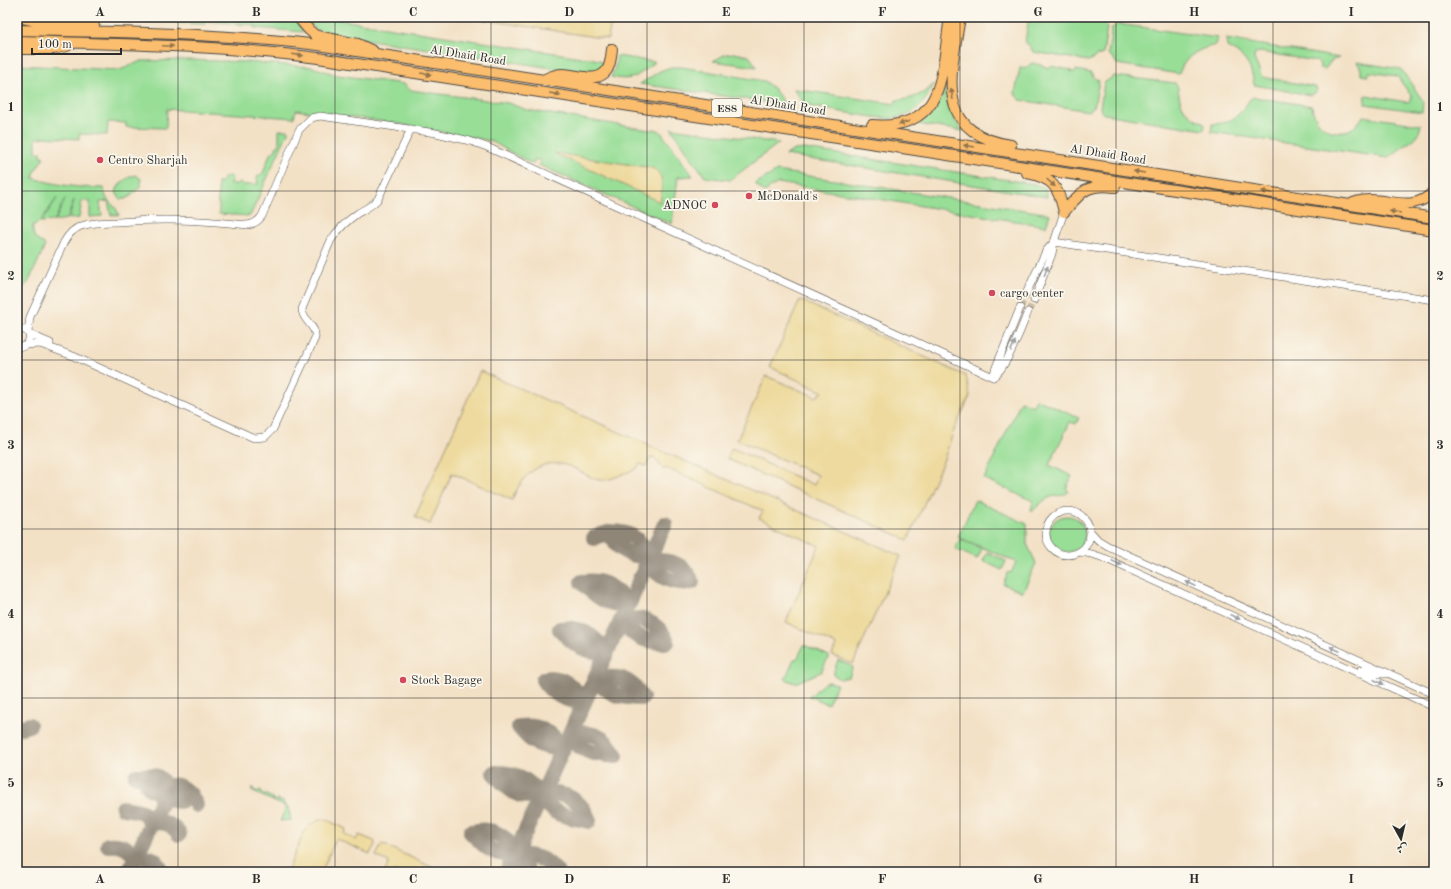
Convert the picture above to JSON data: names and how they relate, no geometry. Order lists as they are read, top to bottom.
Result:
{
  "streets": {
    "highway": ["Al Dhaid Road", "E88"]
  },
  "places": [
    "Centro Sharjah",
    "McDonald's",
    "ADNOC",
    "cargo center",
    "Stock Bagage"
  ],
  "scale_bar": "100 m",
  "north": "bottom",
  "grid": {
    "columns": [
      "A",
      "B",
      "C",
      "D",
      "E",
      "F",
      "G",
      "H",
      "I"
    ],
    "rows": [
      "1",
      "2",
      "3",
      "4",
      "5"
    ]
  }
}
